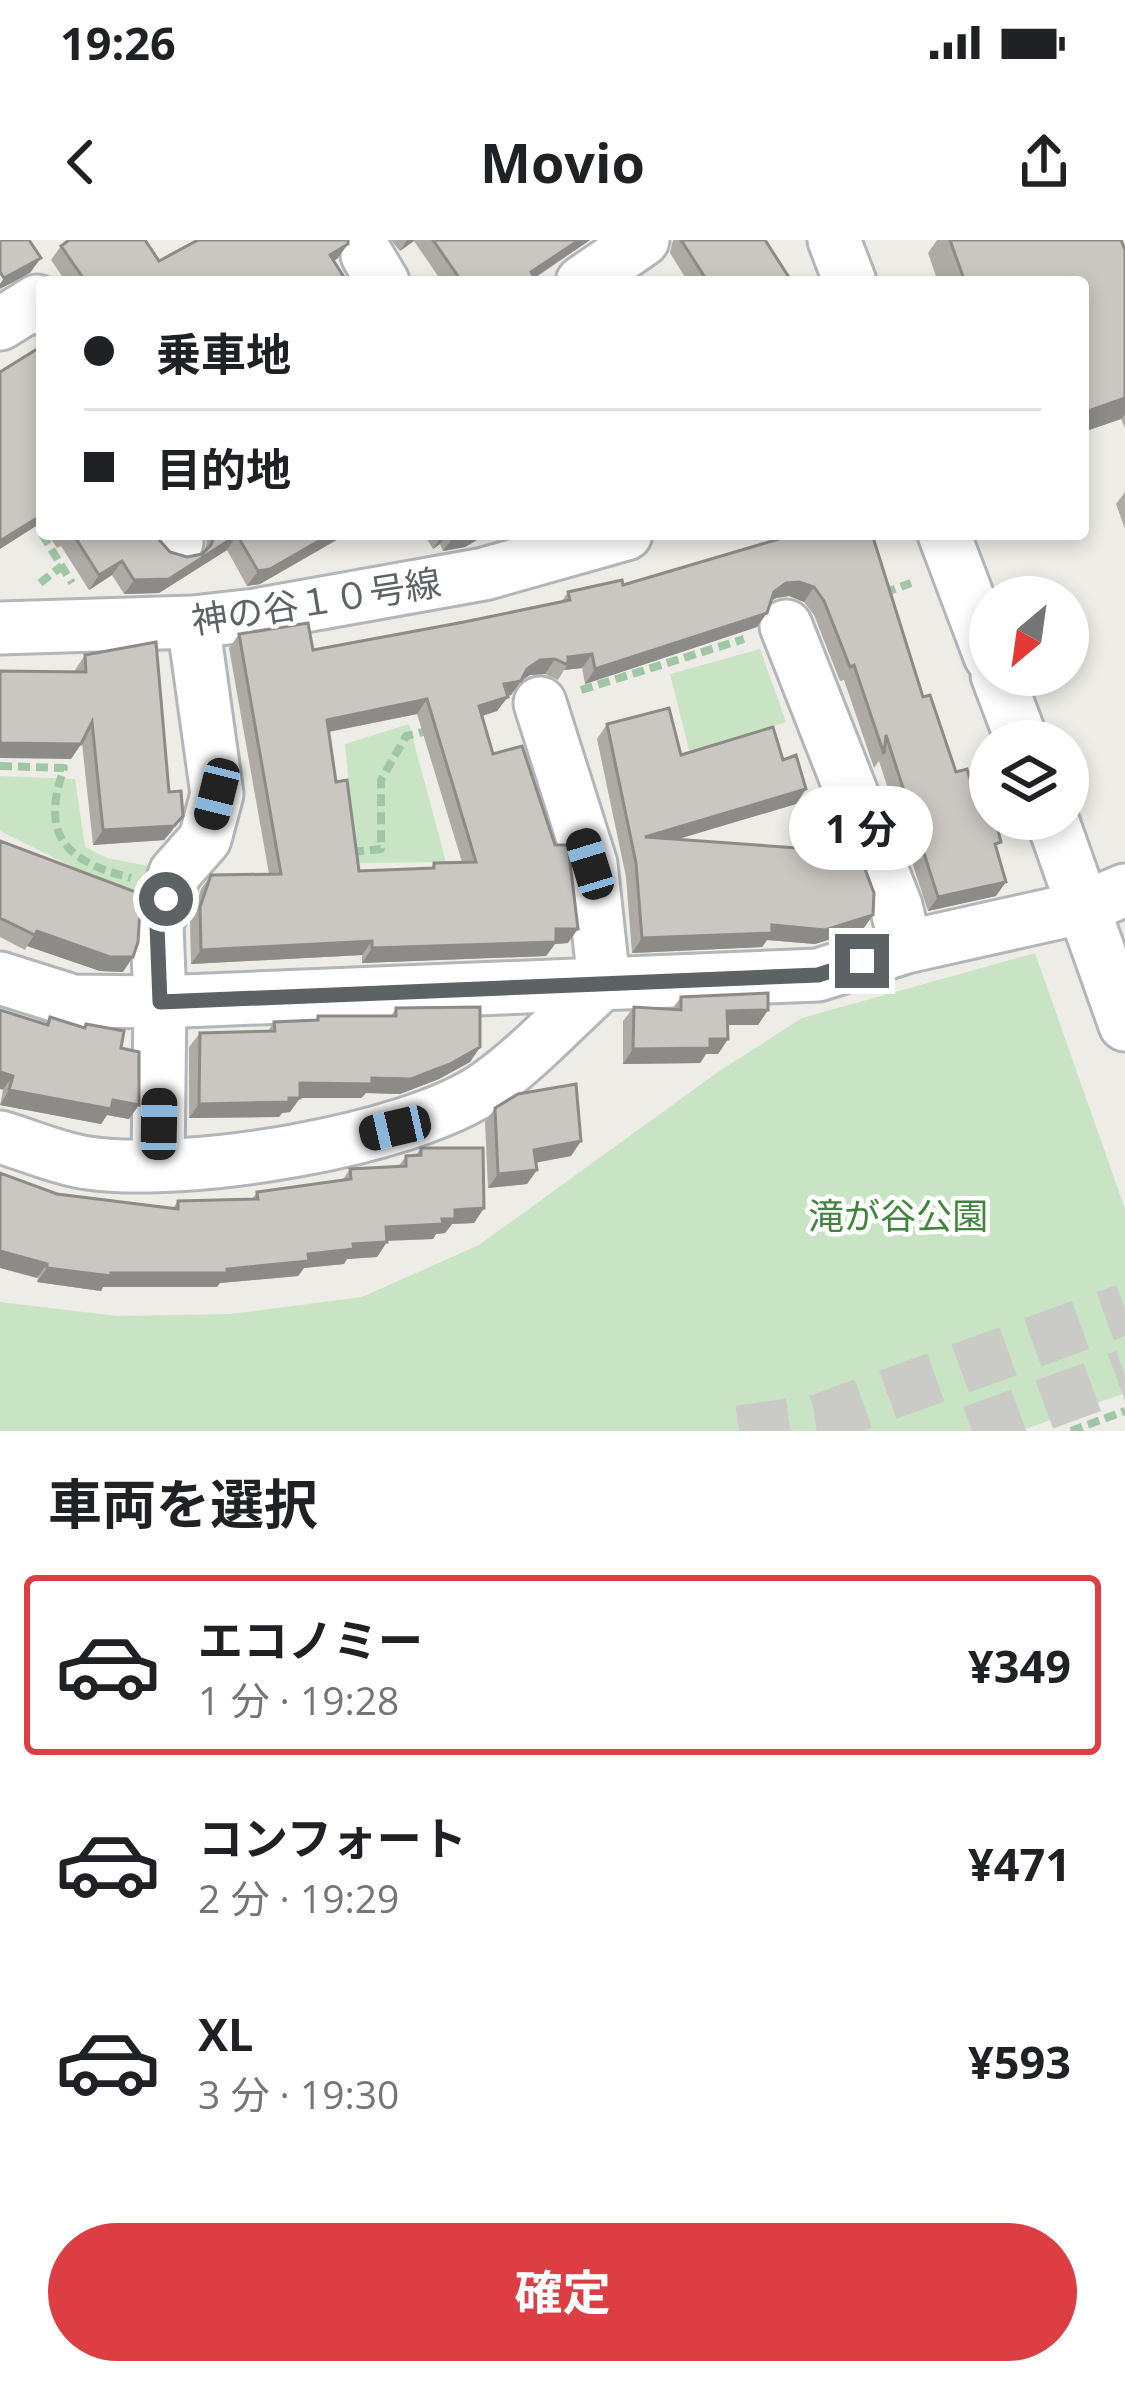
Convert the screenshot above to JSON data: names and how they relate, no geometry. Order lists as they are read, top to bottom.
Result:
{
  "streets": {
    "street": ["神の谷１０号線"]
  },
  "parks": ["滝が谷公園"],
  "north": "bottom left",
  "page": {
    "status": "19:26",
    "header": "Movio",
    "banner": ["乗車地", "目的地"],
    "bubble": "1 分",
    "heading": "車両を選択",
    "list": [
      {
        "name": "エコノミー",
        "note": "1 分 · 19:28",
        "value": "¥349"
      },
      {
        "name": "コンフォート",
        "note": "2 分 · 19:29",
        "value": "¥471"
      },
      {
        "name": "XL",
        "note": "3 分 · 19:30",
        "value": "¥593"
      }
    ],
    "buttons": "確定"
  }
}
